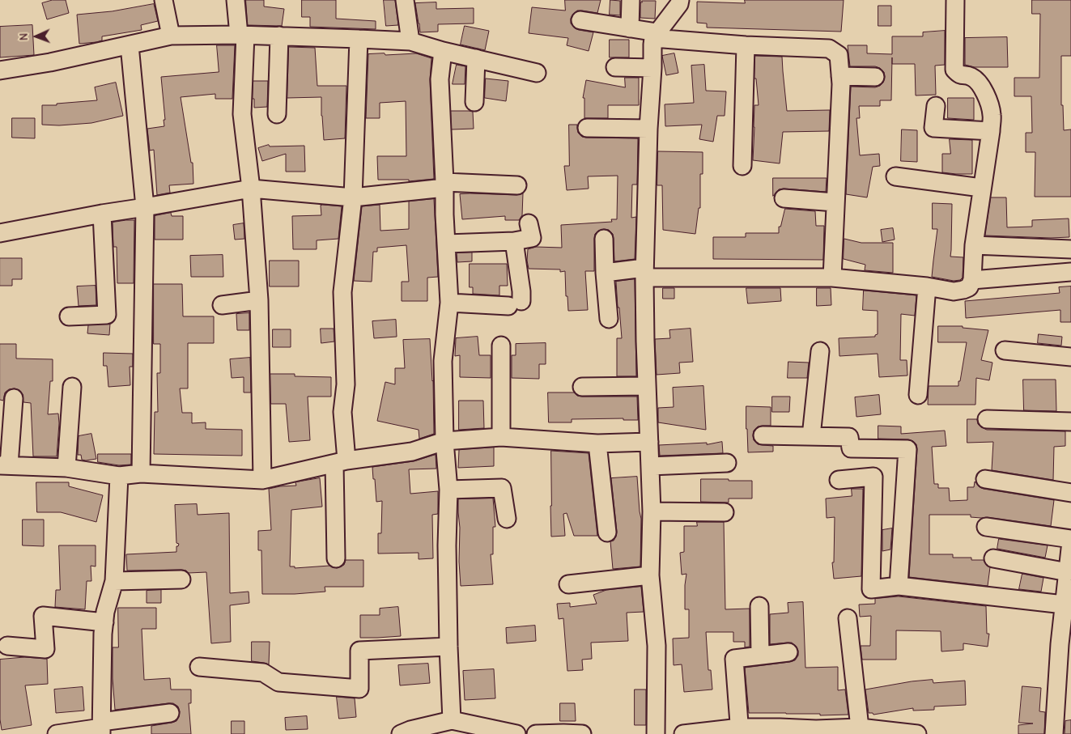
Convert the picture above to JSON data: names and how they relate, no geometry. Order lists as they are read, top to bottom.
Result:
{
  "north": "left"
}
